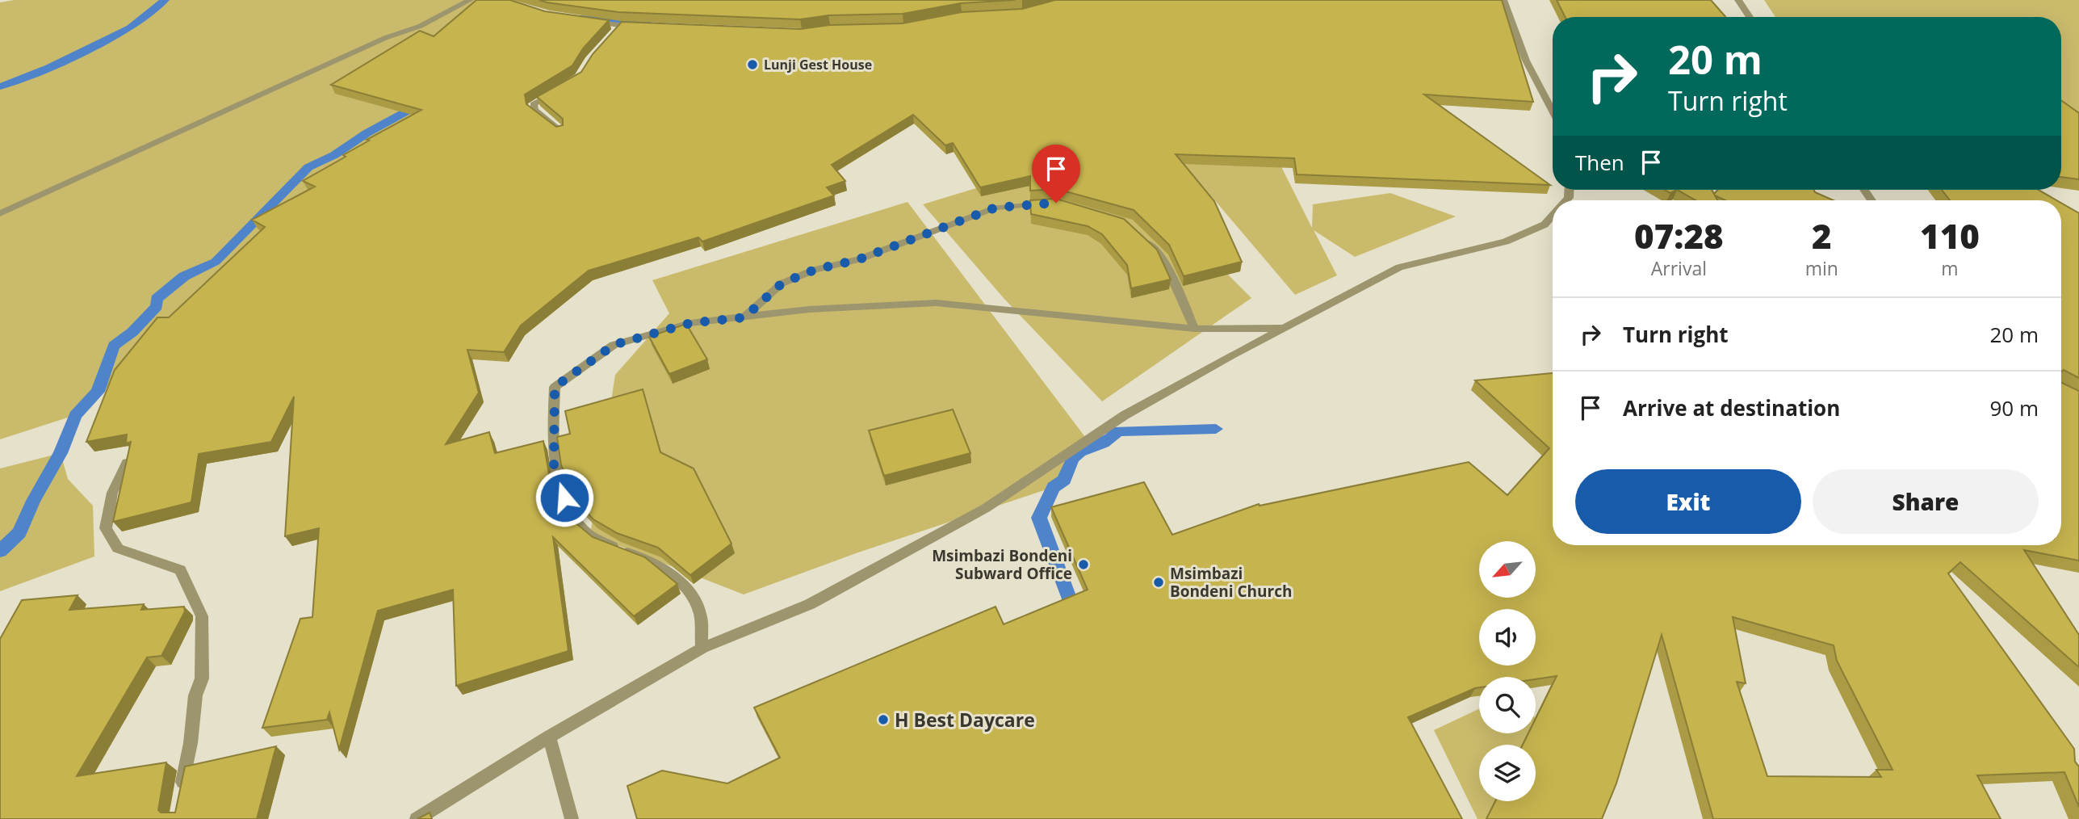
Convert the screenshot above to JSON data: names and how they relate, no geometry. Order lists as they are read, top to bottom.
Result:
{
  "places": [
    "Lunji Gest House",
    "Msimbazi Bondeni Subward Office",
    "Msimbazi Bondeni Church",
    "H Best Daycare"
  ],
  "north": "bottom left",
  "page": {
    "turn": ["20 m", "Turn right"],
    "then": "Then",
    "eta": [
      "07:28",
      "Arrival",
      "2",
      "min",
      "110",
      "m"
    ],
    "list": [
      {
        "name": "Turn right",
        "value": "20 m"
      },
      {
        "name": "Arrive at destination",
        "value": "90 m"
      }
    ],
    "buttons": ["Exit", "Share"]
  }
}
